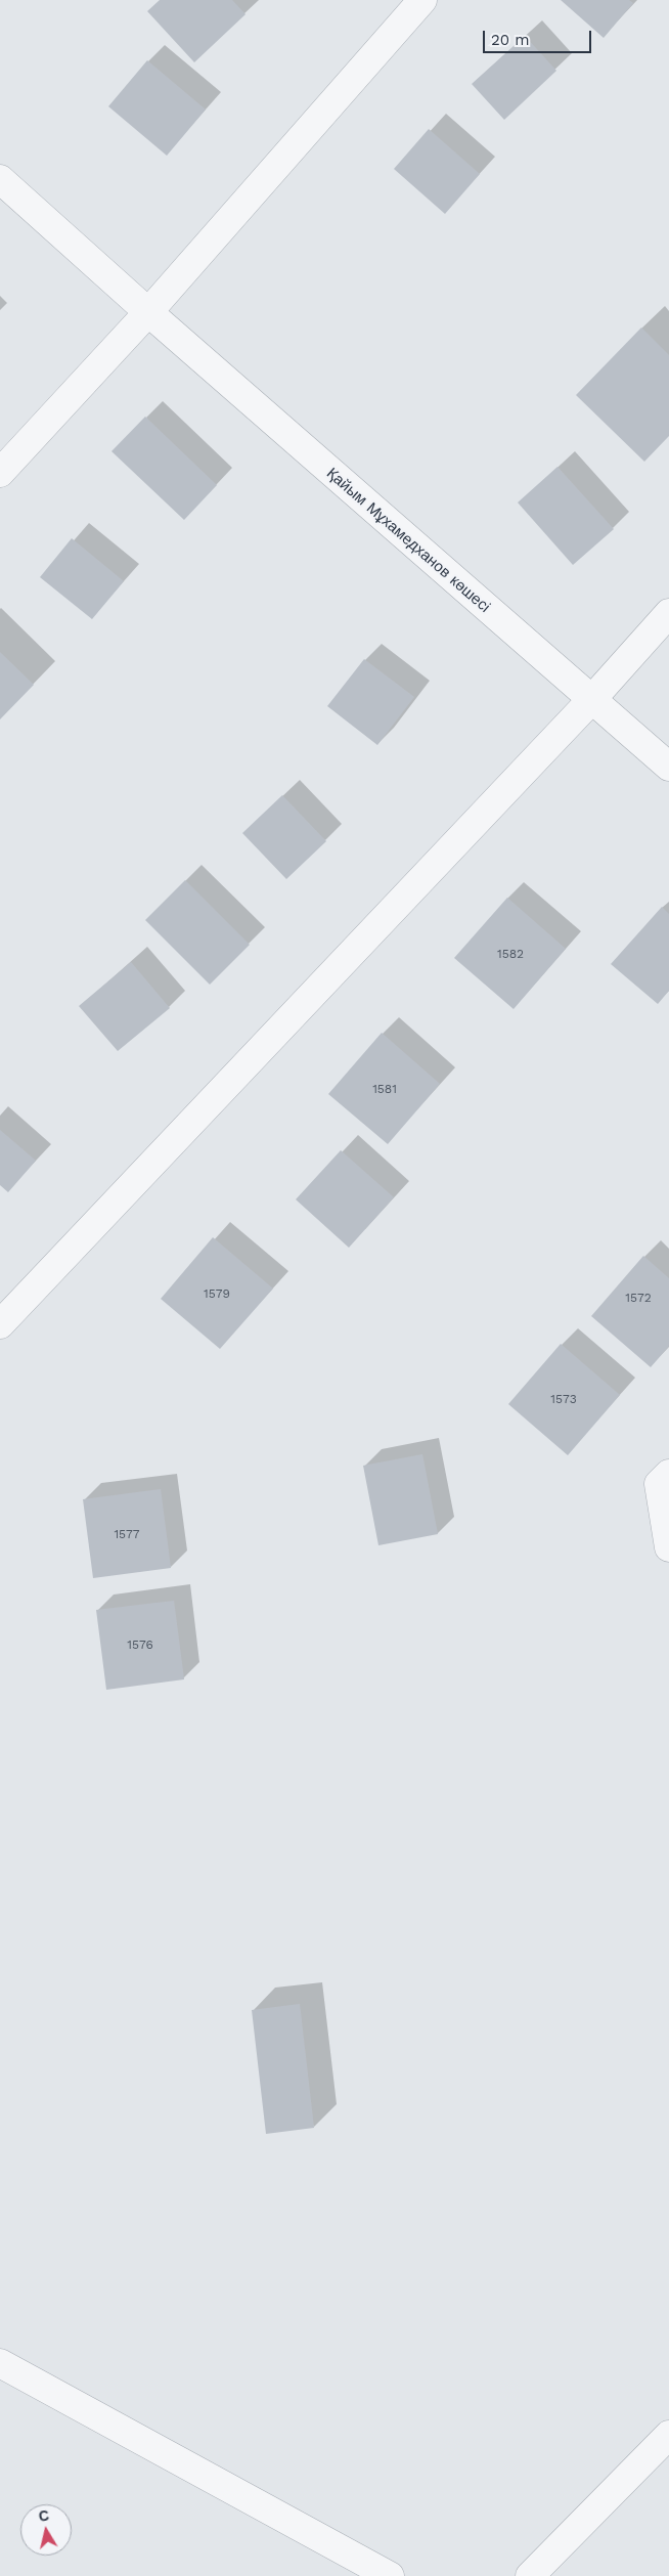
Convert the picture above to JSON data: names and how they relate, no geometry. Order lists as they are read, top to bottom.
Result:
{
  "streets": {
    "street": ["Қайым Мұхамедханов көшесі"]
  },
  "house_numbers": [
    "1582",
    "1581",
    "1579",
    "1572",
    "1573",
    "1577",
    "1576"
  ],
  "scale_bar": "20 m",
  "north": "top"
}
